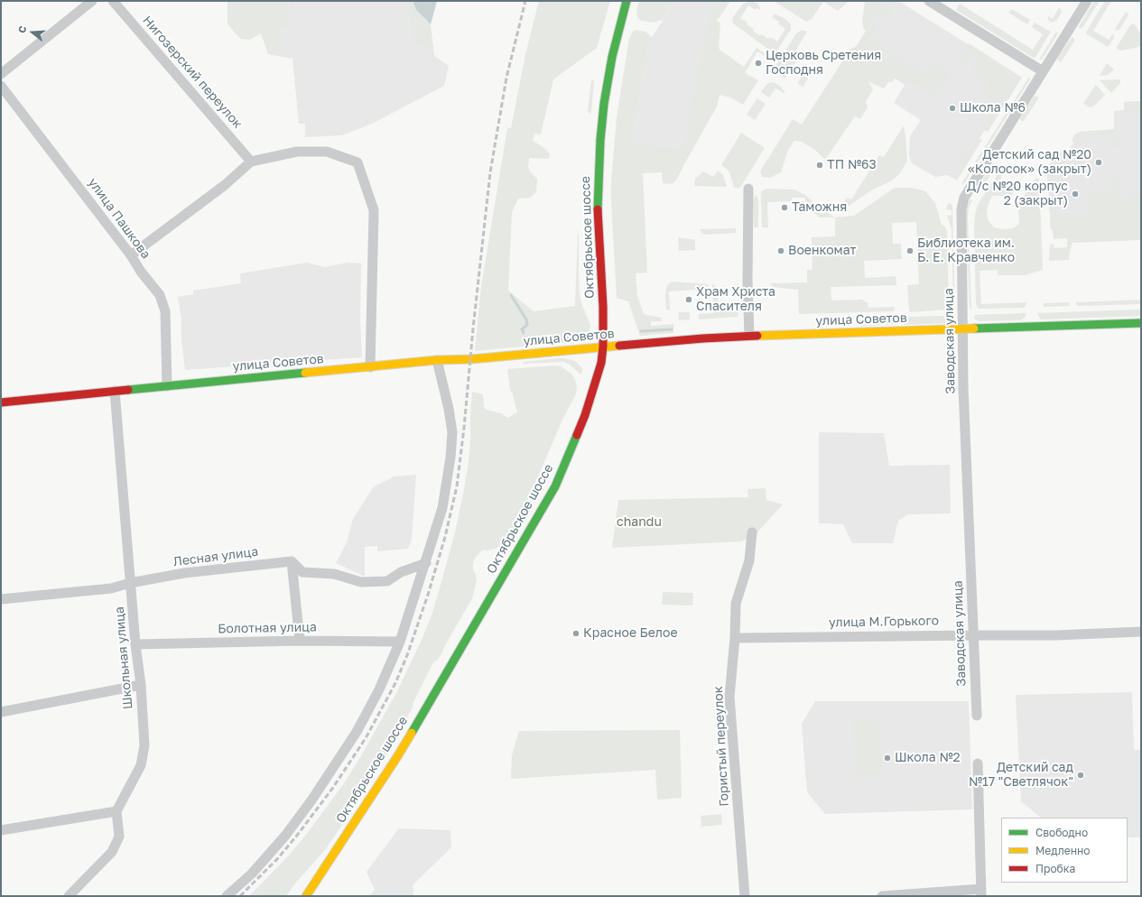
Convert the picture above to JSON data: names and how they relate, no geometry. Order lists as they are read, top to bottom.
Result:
{
  "streets": {
    "main road": ["Октябрьское шоссе", "улица Советов"],
    "street": [
      "Нигозерский переулок",
      "улица Пашкова",
      "Заводская улица",
      "Лесная улица",
      "улица М.Горького",
      "Болотная улица",
      "Школьная улица",
      "Гористый переулок"
    ]
  },
  "crossings": [
    ["улица Пашкова", "улица Советов"],
    ["Октябрьское шоссе", "улица Советов"],
    ["улица Советов", "Заводская улица"],
    ["улица Советов", "Школьная улица"],
    ["Заводская улица", "улица М.Горького"],
    ["Лесная улица", "Школьная улица"],
    ["улица М.Горького", "Гористый переулок"],
    ["Болотная улица", "Школьная улица"]
  ],
  "parks": ["chandu"],
  "places": [
    "Церковь Сретения Господня",
    "Школа №6",
    "Детский сад №20 «Колосок» (закрыт)",
    "ТП №63",
    "Д/с №20 корпус 2 (закрыт)",
    "Таможня",
    "Военкомат",
    "Библиотека им. Б. Е. Кравченко",
    "Храм Христа Спасителя",
    "Красное Белое",
    "Школа №2",
    "Детский сад №17 \"Светлячок\""
  ],
  "legend": ["Свободно", "Медленно", "Пробка"],
  "north": "left"
}
